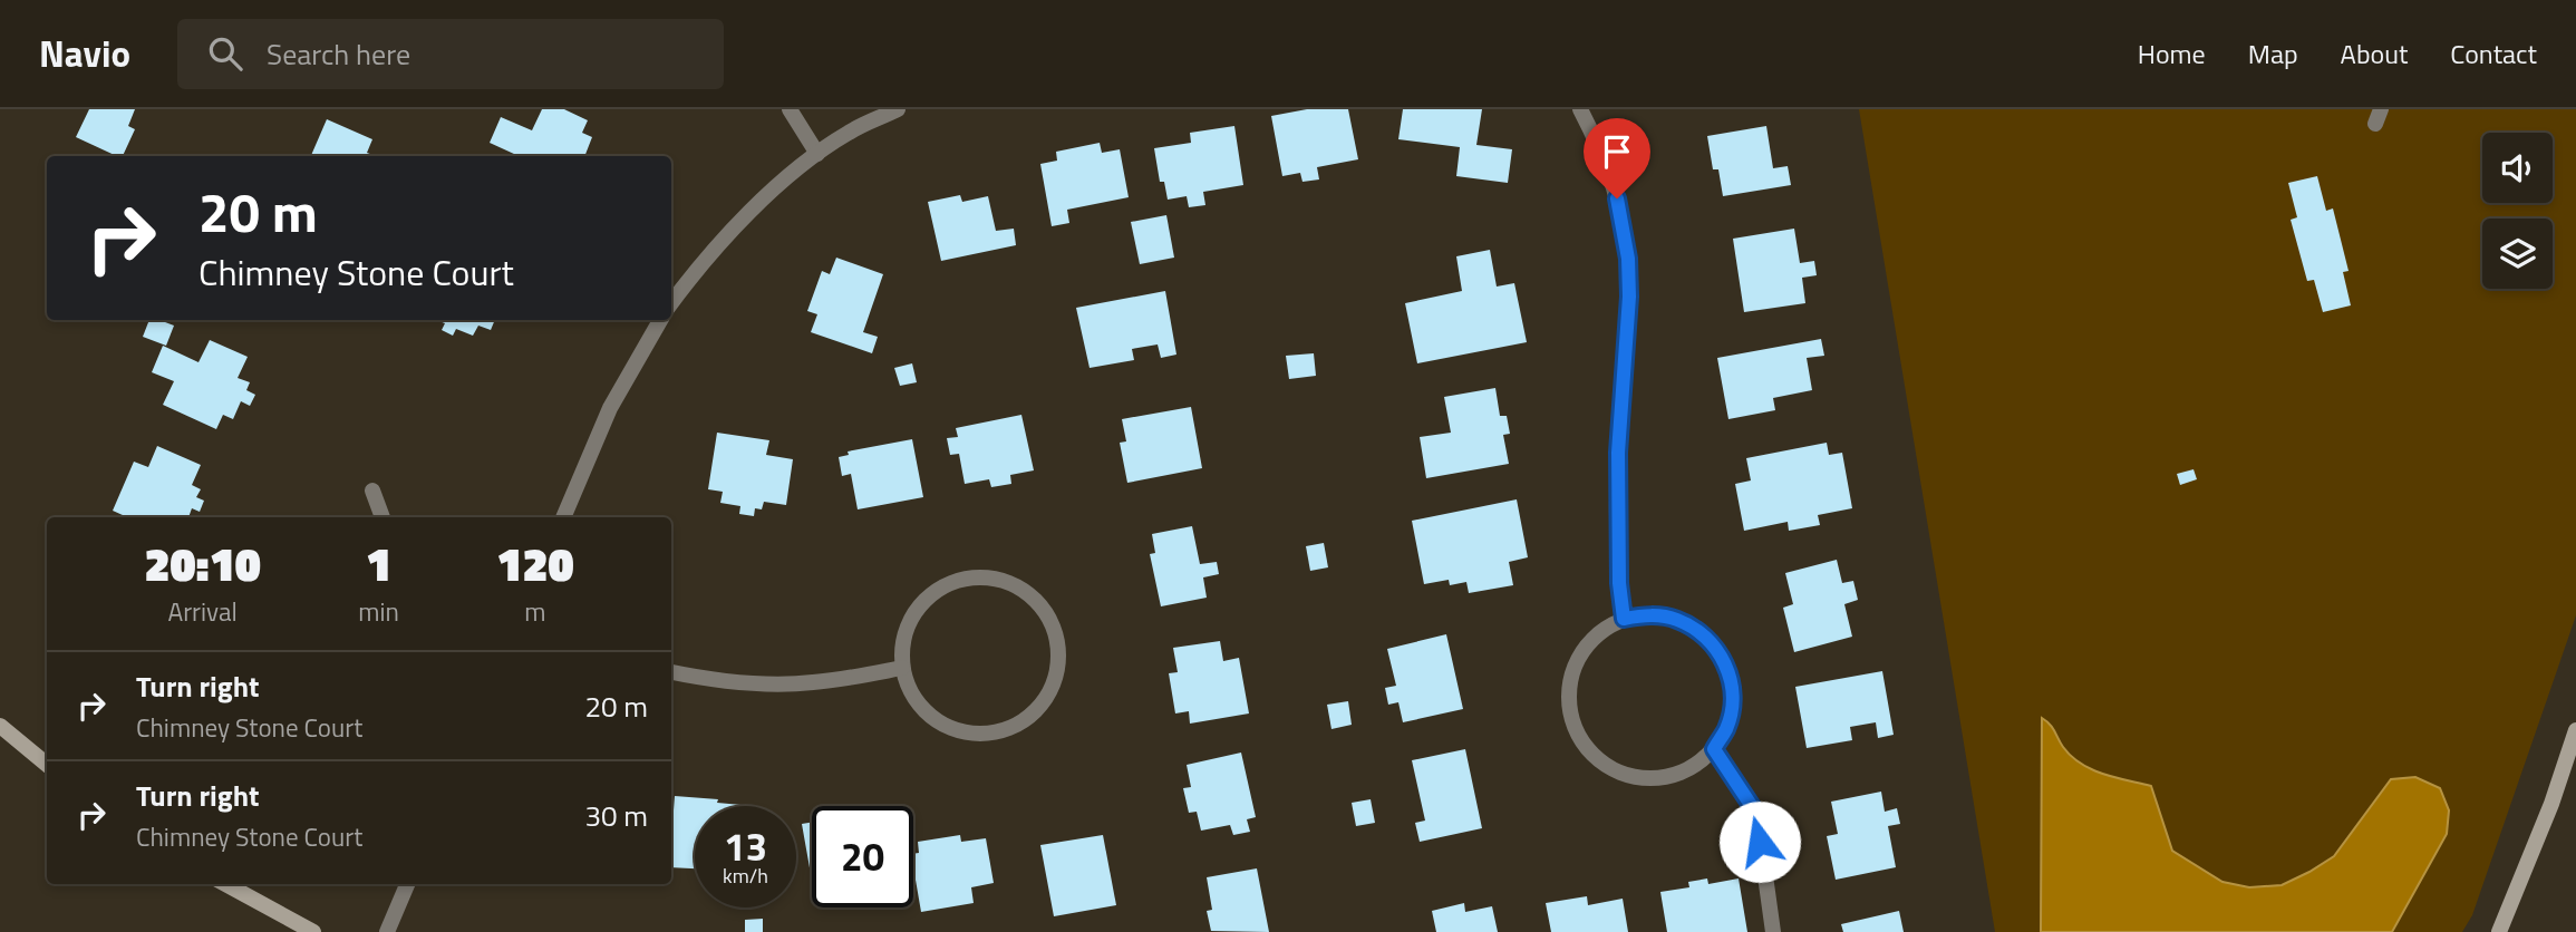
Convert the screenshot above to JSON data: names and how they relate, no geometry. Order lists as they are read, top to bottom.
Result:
{
  "page": {
    "header": "Navio",
    "search": "Search here",
    "nav": [
      "Home",
      "Map",
      "About",
      "Contact"
    ],
    "turn": ["20 m", "Chimney Stone Court"],
    "eta": [
      "20:10",
      "Arrival",
      "1",
      "min",
      "120",
      "m"
    ],
    "list": [
      {
        "name": "Turn right",
        "note": "Chimney Stone Court",
        "value": "20 m"
      },
      {
        "name": "Turn right",
        "note": "Chimney Stone Court",
        "value": "30 m"
      }
    ],
    "speed": "13 km/h",
    "limit": "20"
  }
}
